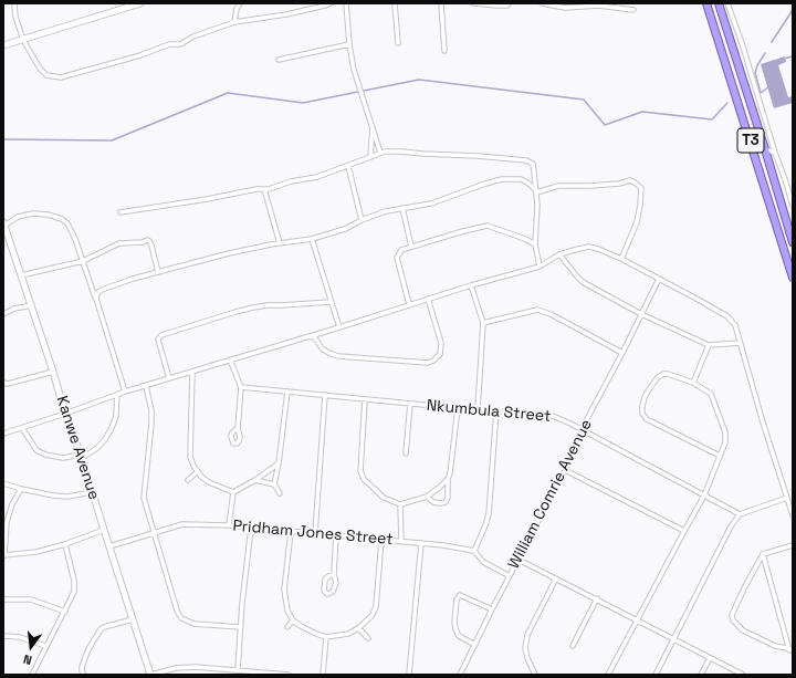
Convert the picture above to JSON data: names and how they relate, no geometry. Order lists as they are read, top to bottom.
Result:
{
  "streets": {
    "highway": ["T3"],
    "main road": ["Kanwe Avenue"],
    "street": ["Nkumbula Street", "William Comrie Avenue", "Pridham Jones Street"]
  },
  "crossings": [
    ["Nkumbula Street", "William Comrie Avenue"],
    ["Kanwe Avenue", "Pridham Jones Street"]
  ],
  "north": "bottom"
}
